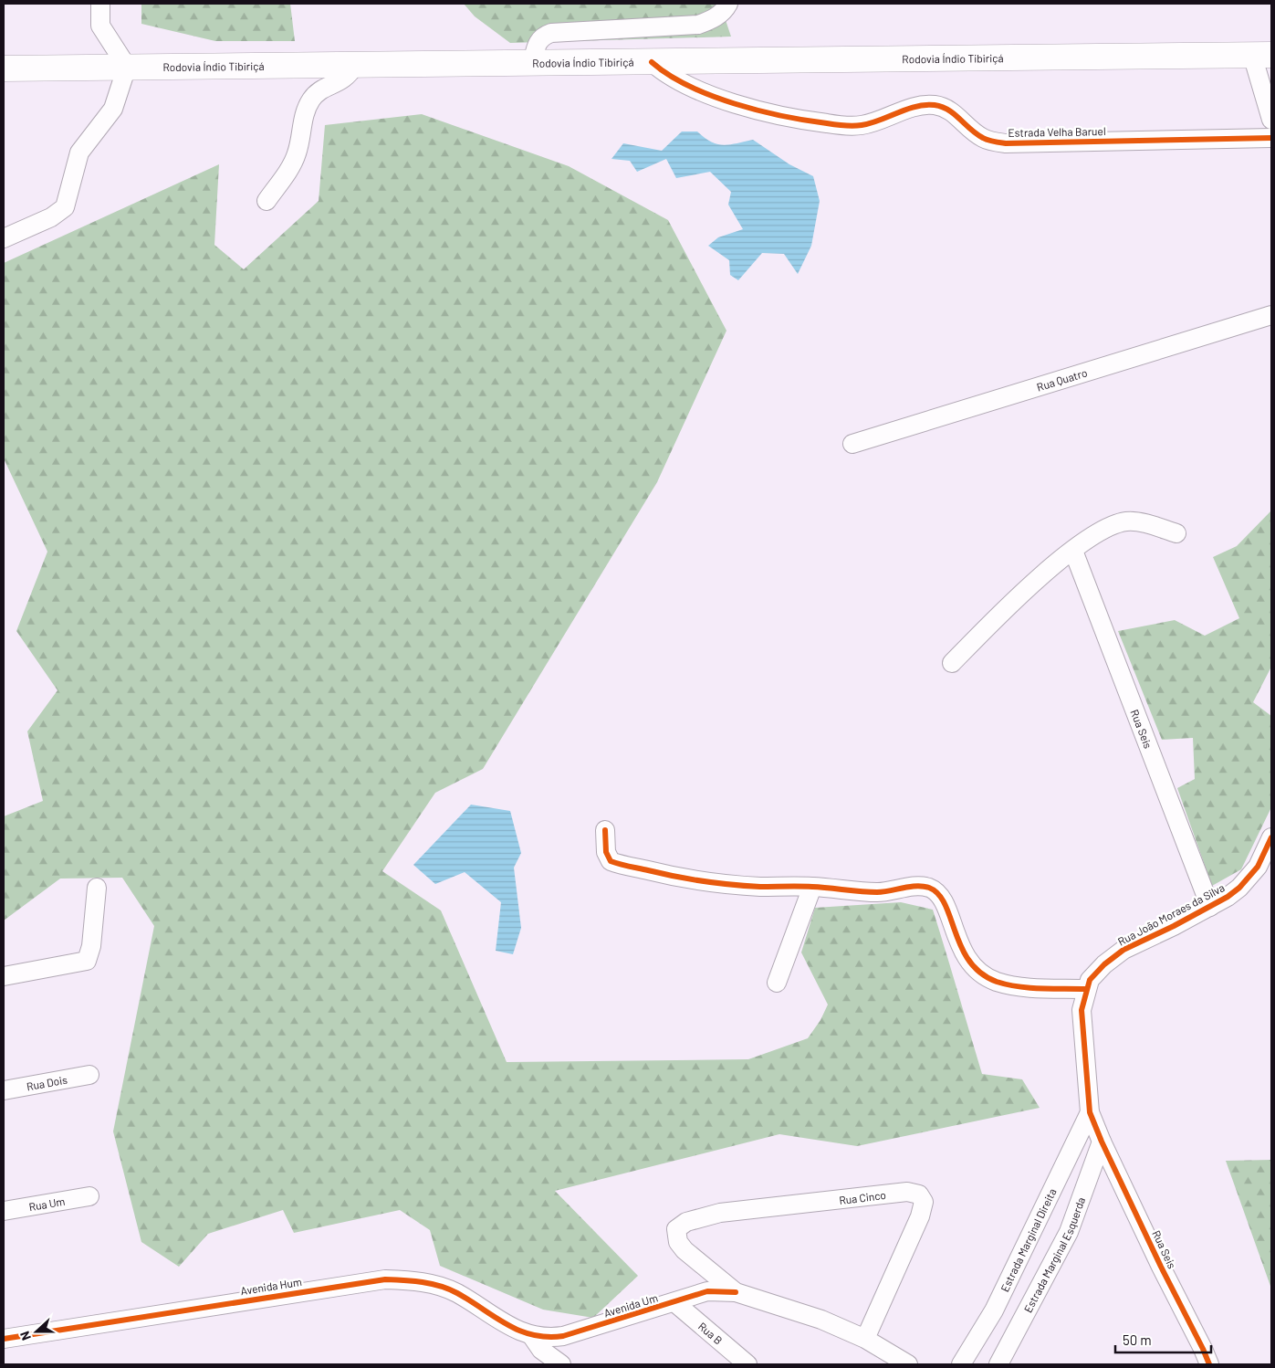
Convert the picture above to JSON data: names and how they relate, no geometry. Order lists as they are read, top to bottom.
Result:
{
  "streets": {
    "highway": ["Rodovia Índio Tibiriçá"],
    "street": [
      "Estrada Velha Baruel",
      "Rua Quatro",
      "Rua Seis",
      "Rua João Moraes da Silva",
      "Rua Dois",
      "Rua Cinco",
      "Rua Um",
      "Estrada Marginal Direita",
      "Estrada Marginal Esquerda",
      "Avenida Hum",
      "Avenida Um",
      "Rua B"
    ]
  },
  "crossings": [
    ["Rodovia Índio Tibiriçá", "Estrada Velha Baruel"],
    ["Rua Seis", "Rua João Moraes da Silva"],
    ["Rua Seis", "Estrada Marginal Esquerda"],
    ["Rua João Moraes da Silva", "Estrada Marginal Direita"],
    ["Rua João Moraes da Silva", "Estrada Marginal Esquerda"],
    ["Rua Cinco", "Avenida Um"],
    ["Avenida Hum", "Avenida Um"],
    ["Avenida Um", "Rua B"]
  ],
  "scale_bar": "50 m",
  "north": "left"
}
